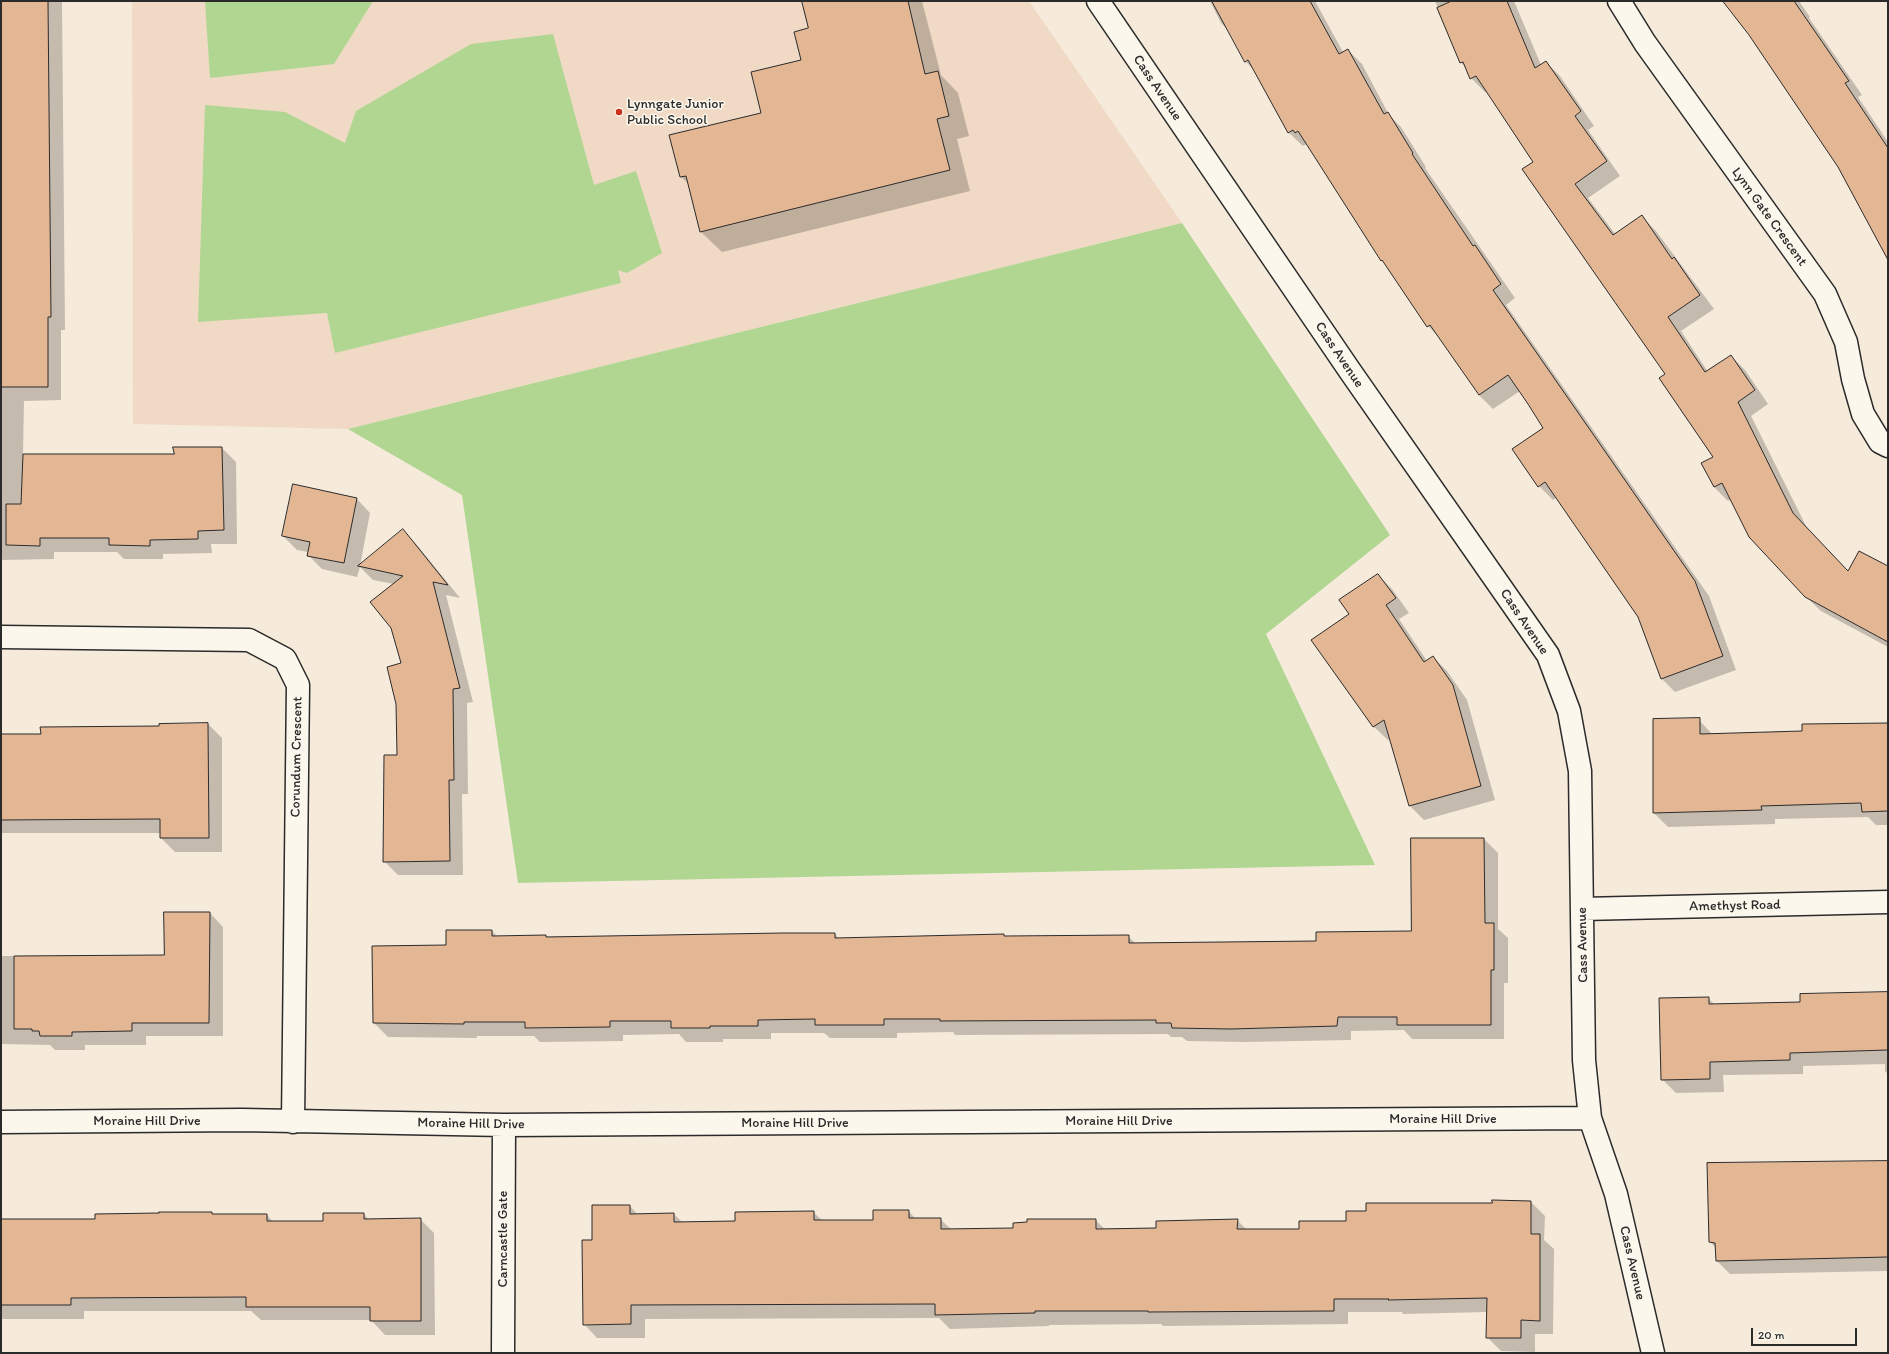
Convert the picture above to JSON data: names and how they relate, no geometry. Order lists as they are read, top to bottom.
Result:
{
  "streets": {
    "street": [
      "Cass Avenue",
      "Lynn Gate Crescent",
      "Corundum Crescent",
      "Amethyst Road",
      "Moraine Hill Drive",
      "Carncastle Gate"
    ]
  },
  "crossings": [
    ["Cass Avenue", "Amethyst Road"],
    ["Cass Avenue", "Moraine Hill Drive"],
    ["Corundum Crescent", "Moraine Hill Drive"],
    ["Moraine Hill Drive", "Carncastle Gate"]
  ],
  "places": ["Lynngate Junior Public School"],
  "scale_bar": "20 m"
}
